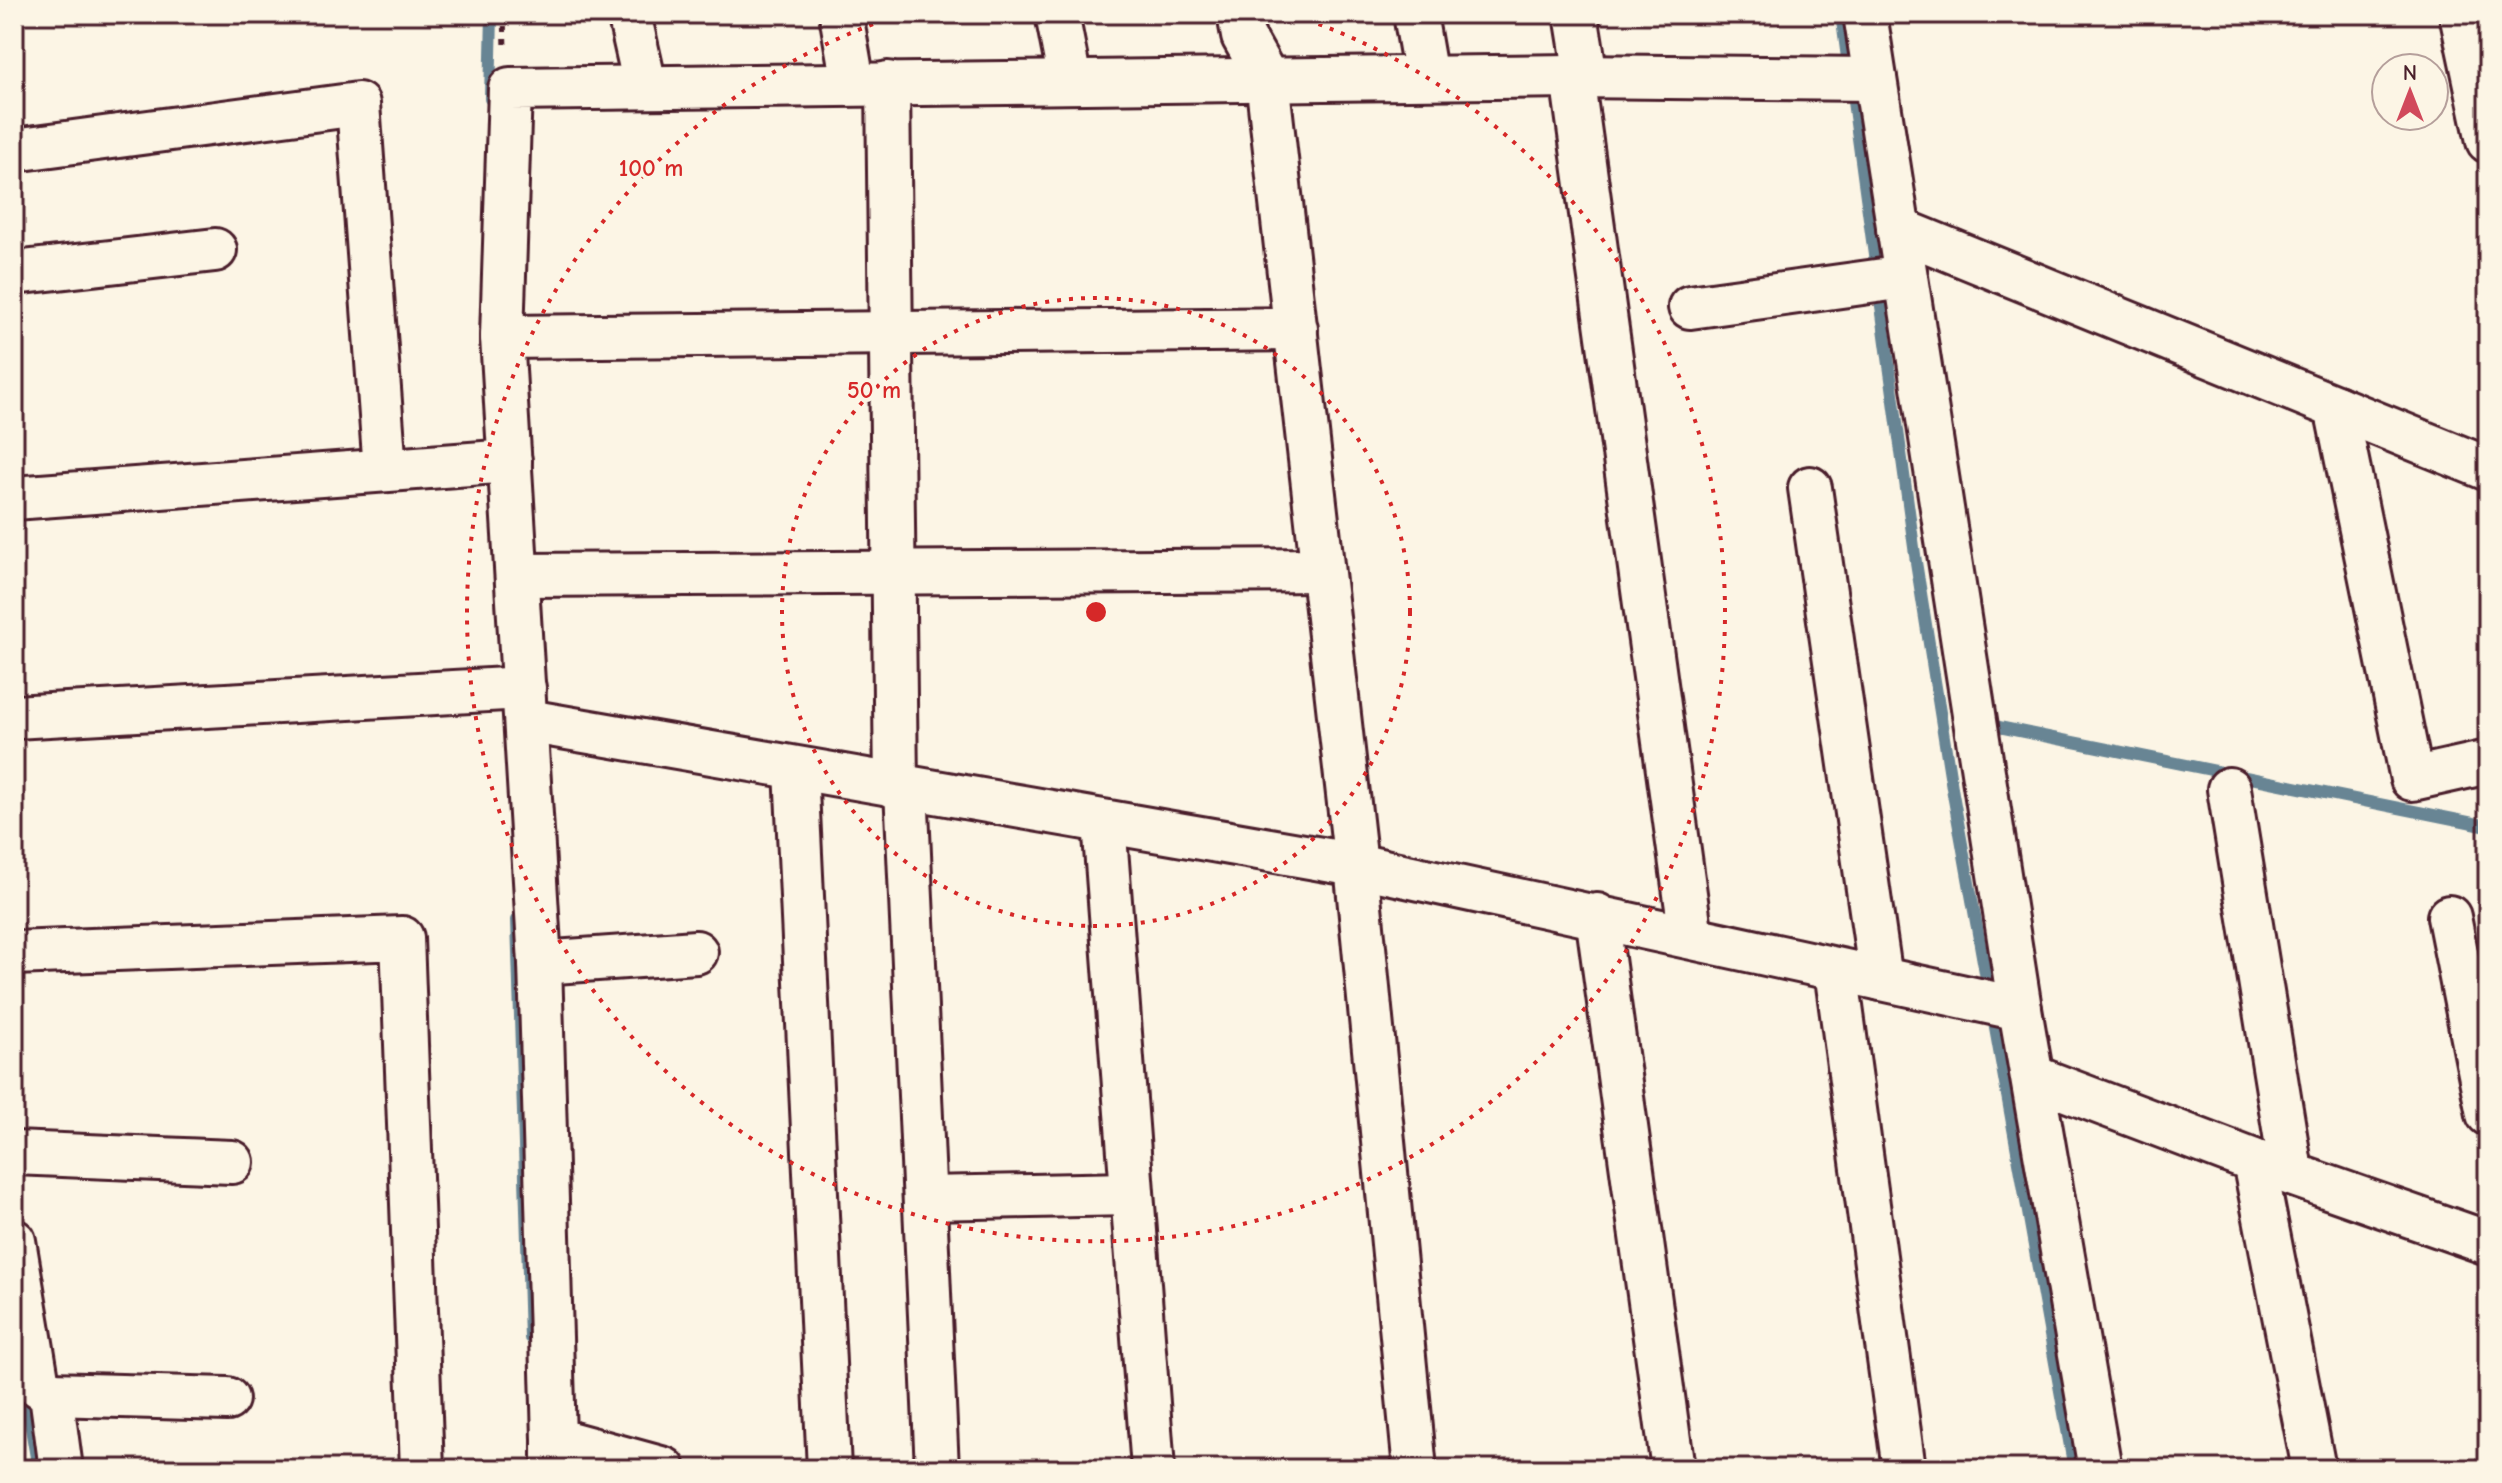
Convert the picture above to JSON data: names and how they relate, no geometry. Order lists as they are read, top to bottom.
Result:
{
  "north": "top",
  "rings": ["100 m", "50 m"]
}
